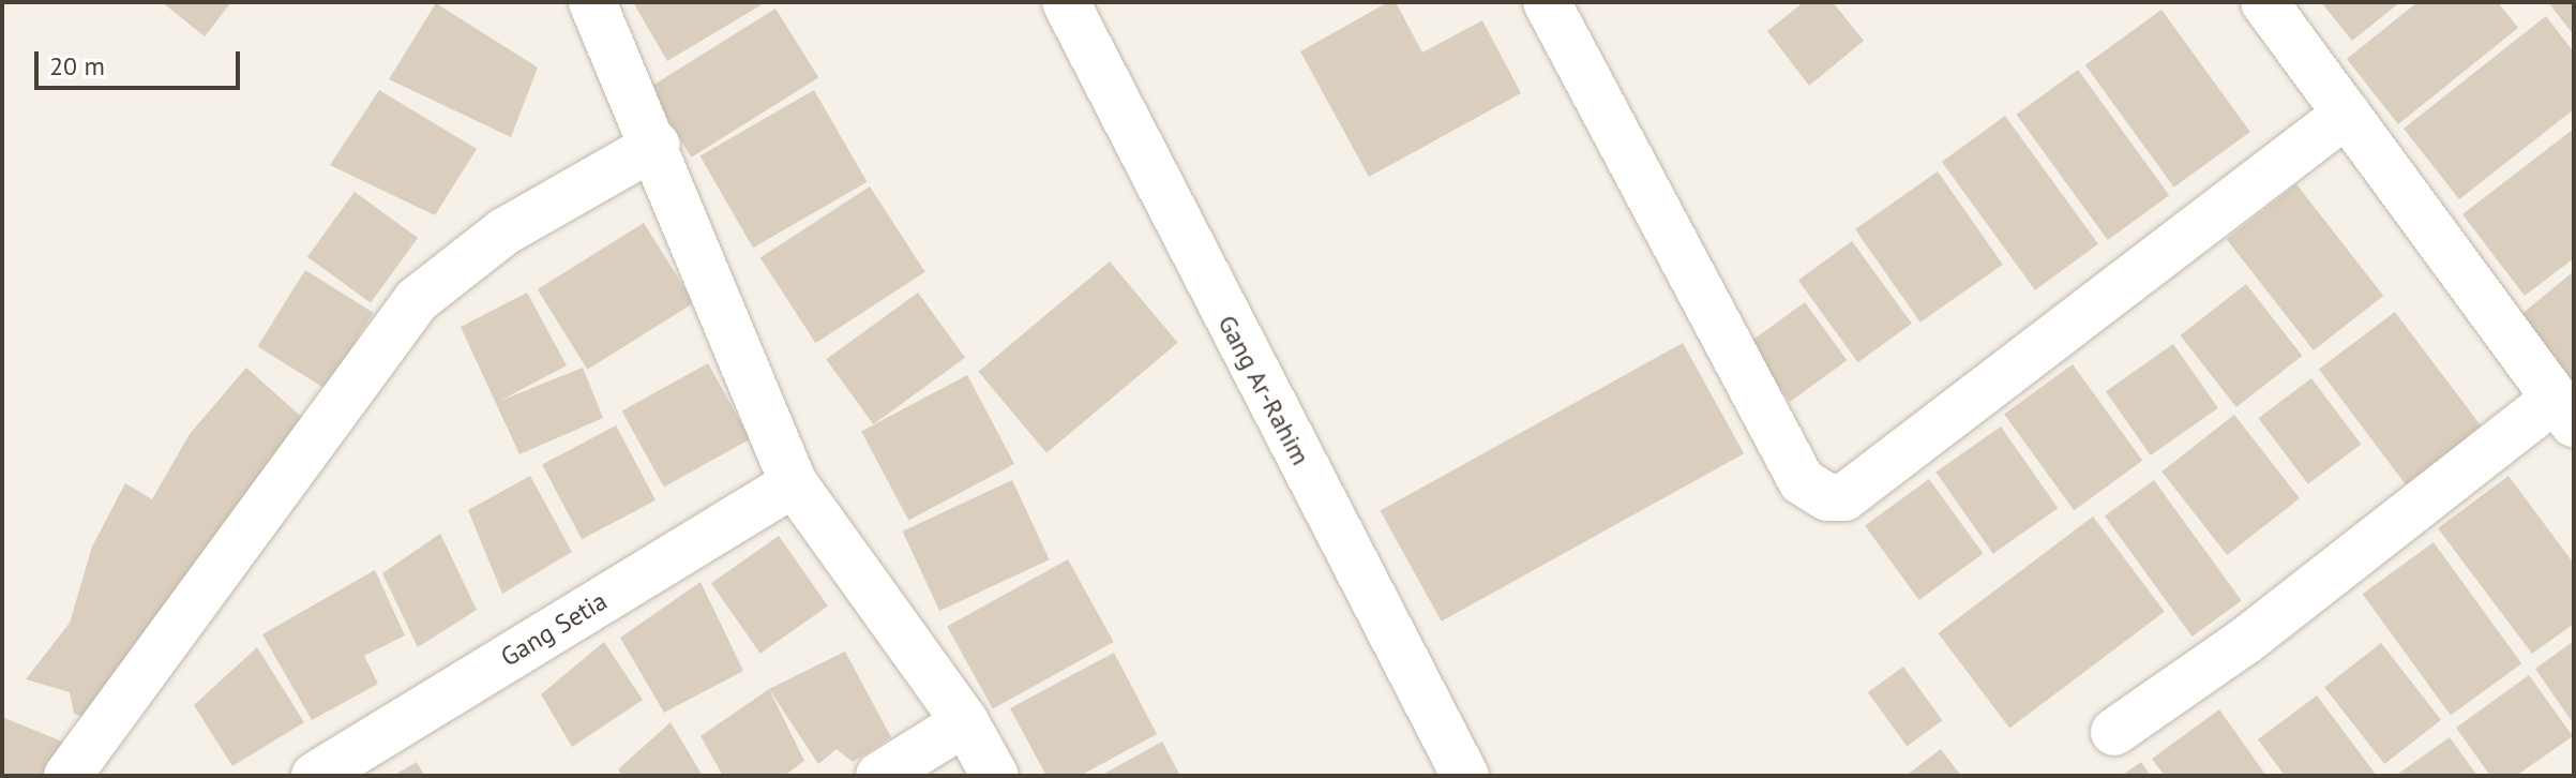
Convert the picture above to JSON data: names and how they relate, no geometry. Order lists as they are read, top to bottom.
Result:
{
  "streets": {
    "street": ["Gang Ar-Rahim", "Gang Setia"]
  },
  "scale_bar": "20 m"
}
